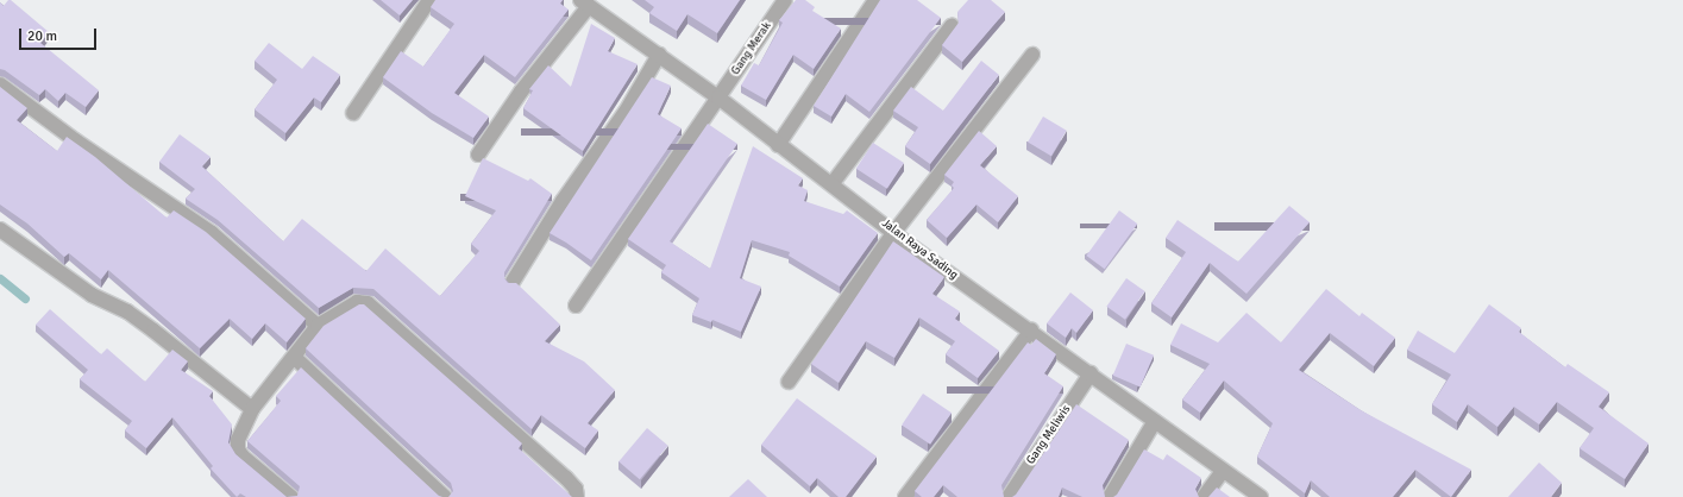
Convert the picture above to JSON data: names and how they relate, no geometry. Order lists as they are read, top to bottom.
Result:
{
  "streets": {
    "street": ["Gang Merak", "Jalan Raya Sading", "Gang Meliwis"]
  },
  "crossings": [
    ["Gang Merak", "Jalan Raya Sading"],
    ["Jalan Raya Sading", "Gang Meliwis"]
  ],
  "scale_bar": "20 m"
}
